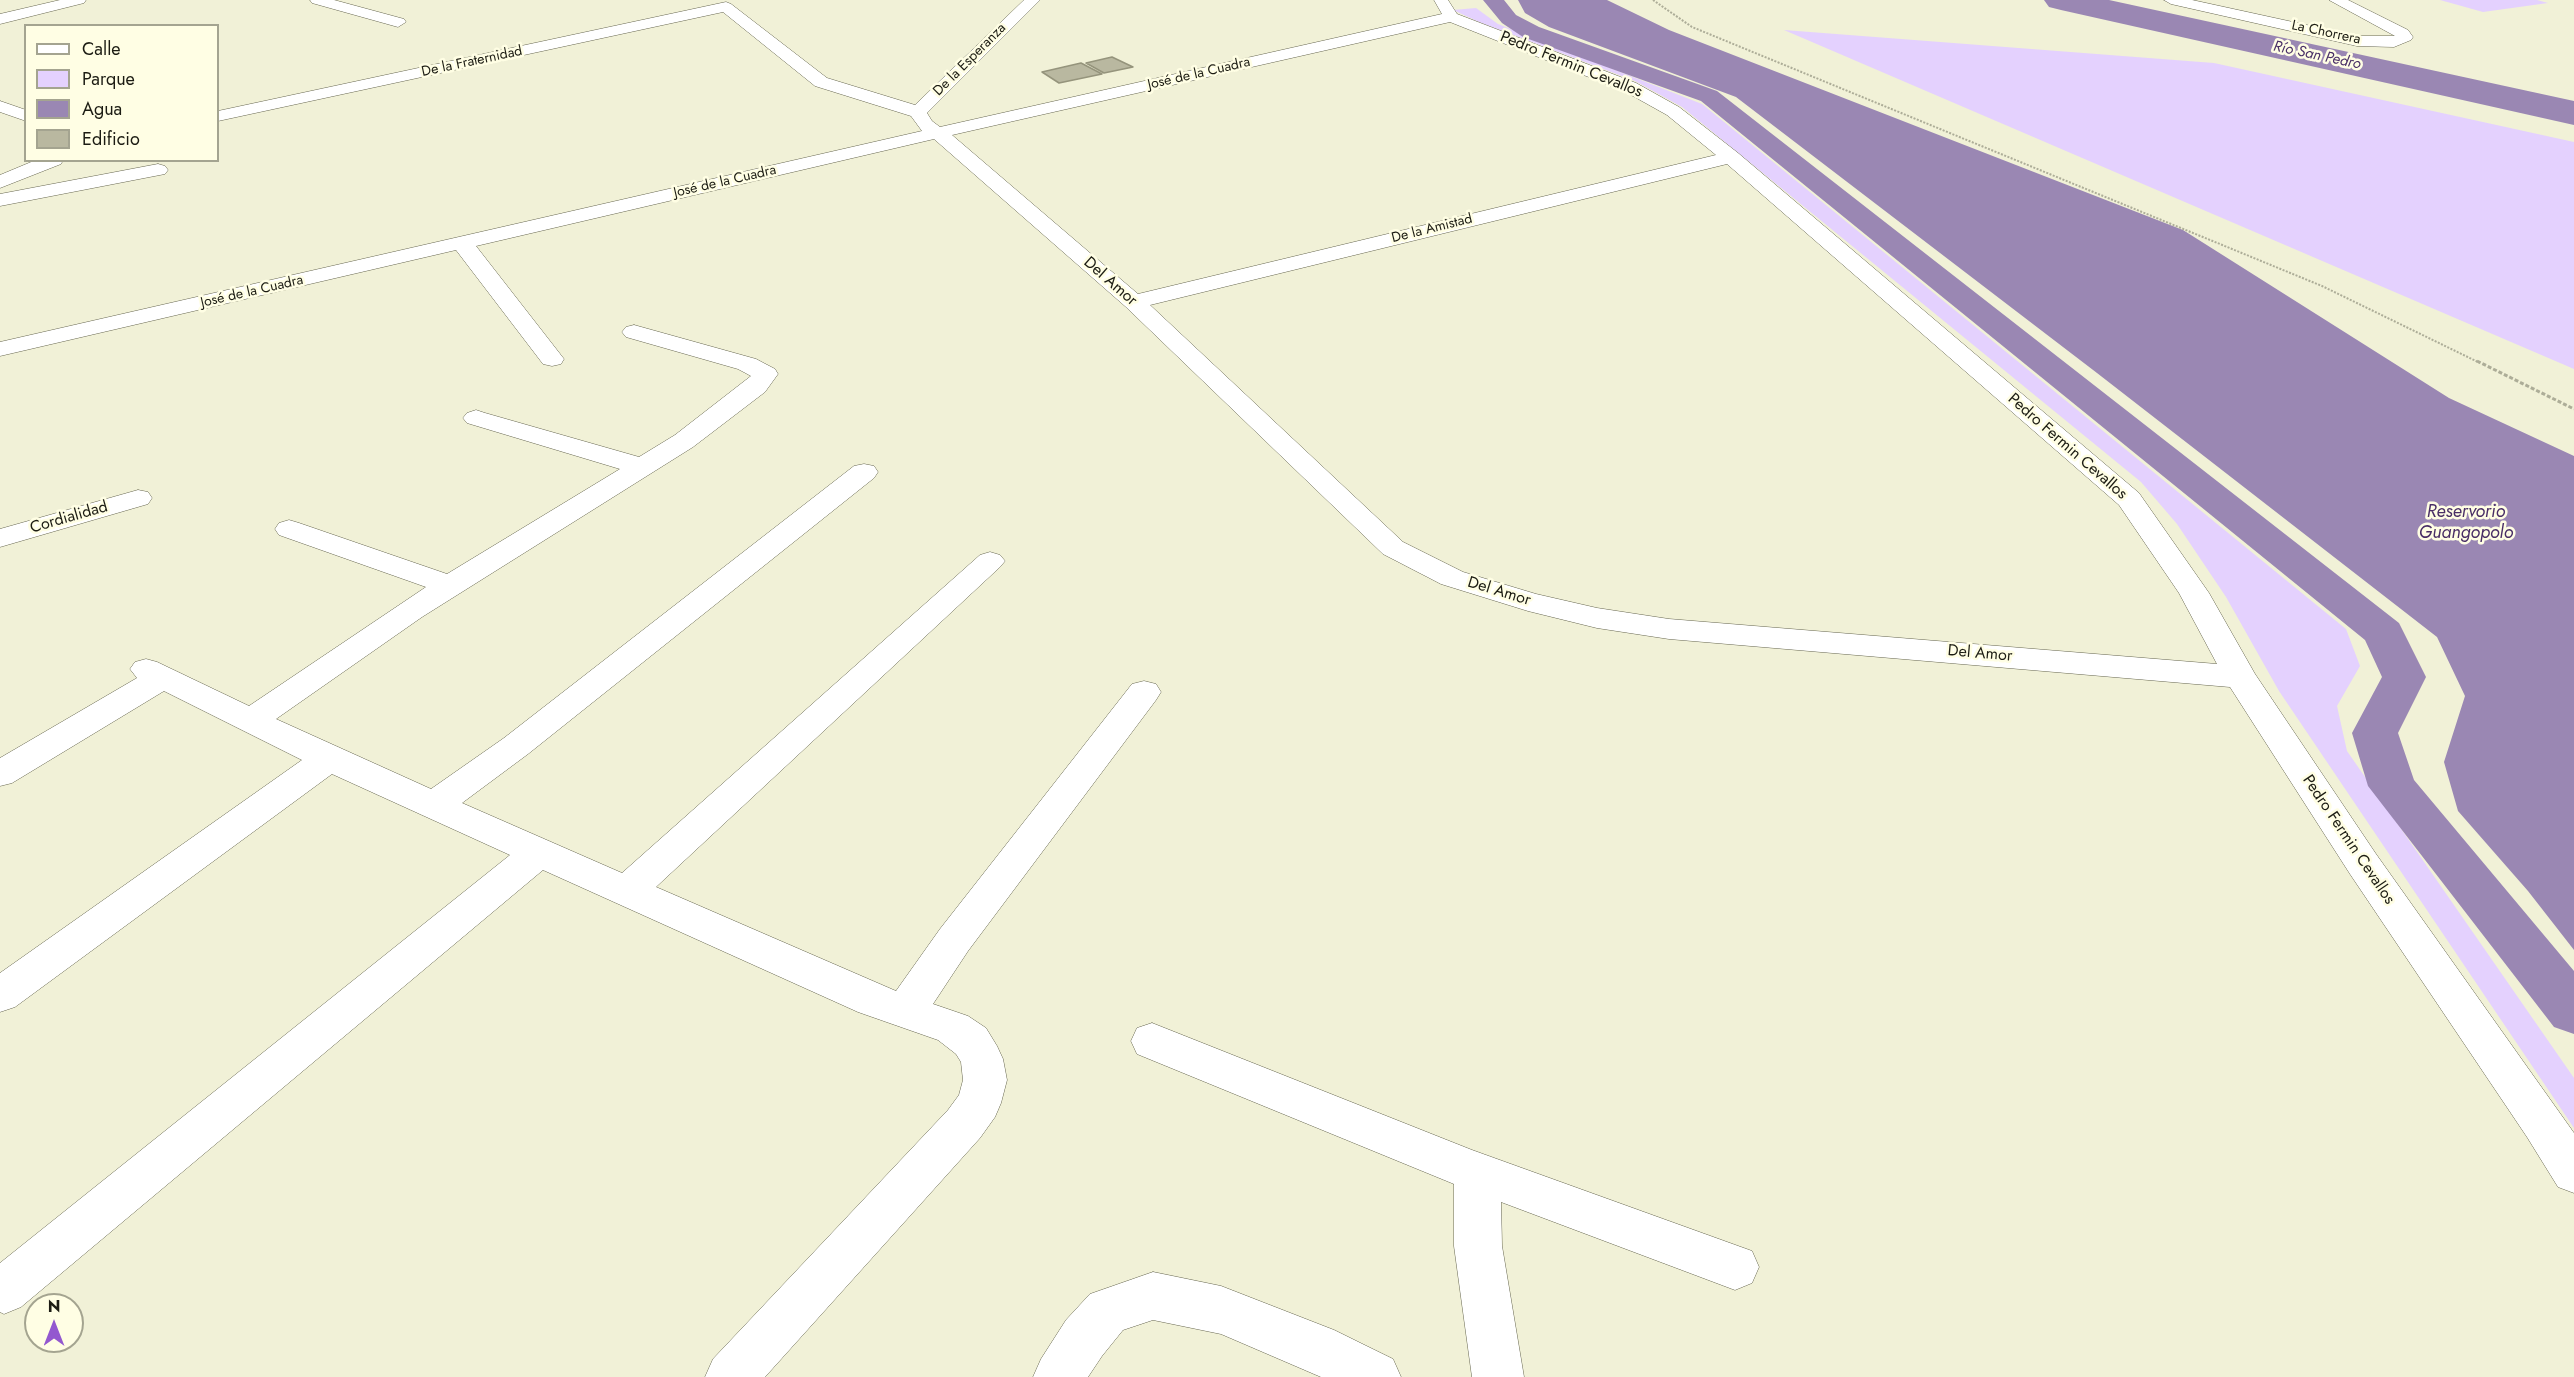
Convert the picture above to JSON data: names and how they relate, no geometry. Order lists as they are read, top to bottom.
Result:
{
  "streets": {
    "street": [
      "La Chorrera",
      "De la Esperanza",
      "De la Fraternidad",
      "Pedro Fermin Cevallos",
      "José de la Cuadra",
      "De la Amistad",
      "Del Amor",
      "Cordialidad"
    ]
  },
  "crossings": [
    ["De la Esperanza", "José de la Cuadra"],
    ["De la Esperanza", "Del Amor"],
    ["De la Fraternidad", "Del Amor"],
    ["Pedro Fermin Cevallos", "José de la Cuadra"],
    ["Pedro Fermin Cevallos", "De la Amistad"],
    ["Pedro Fermin Cevallos", "Del Amor"],
    ["José de la Cuadra", "Del Amor"],
    ["De la Amistad", "Del Amor"]
  ],
  "water": ["Río San Pedro", "Reservorio Guangopolo"],
  "legend": [
    "Calle",
    "Parque",
    "Agua",
    "Edificio"
  ],
  "north": "top"
}
